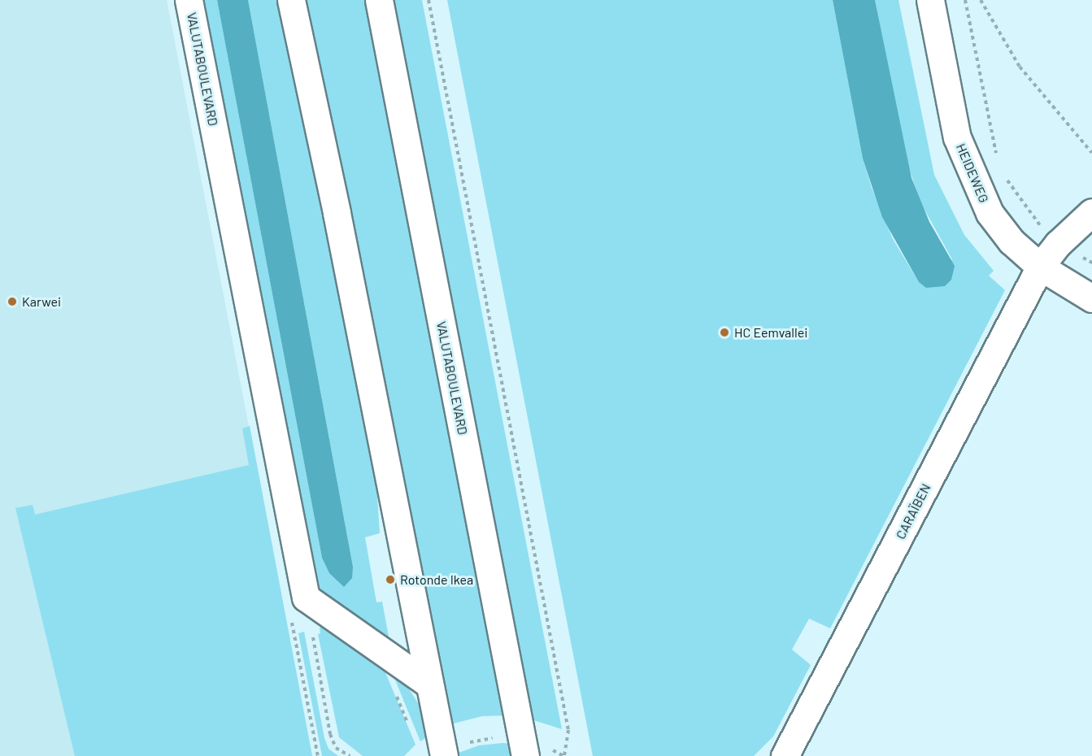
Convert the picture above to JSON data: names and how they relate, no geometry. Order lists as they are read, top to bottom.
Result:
{
  "streets": {
    "street": ["VALUTABOULEVARD", "HEIDEWEG", "CARAÏBEN"]
  },
  "crossings": [
    ["HEIDEWEG", "CARAÏBEN"]
  ],
  "places": ["Karwei", "HC Eemvallei", "Rotonde Ikea"]
}
